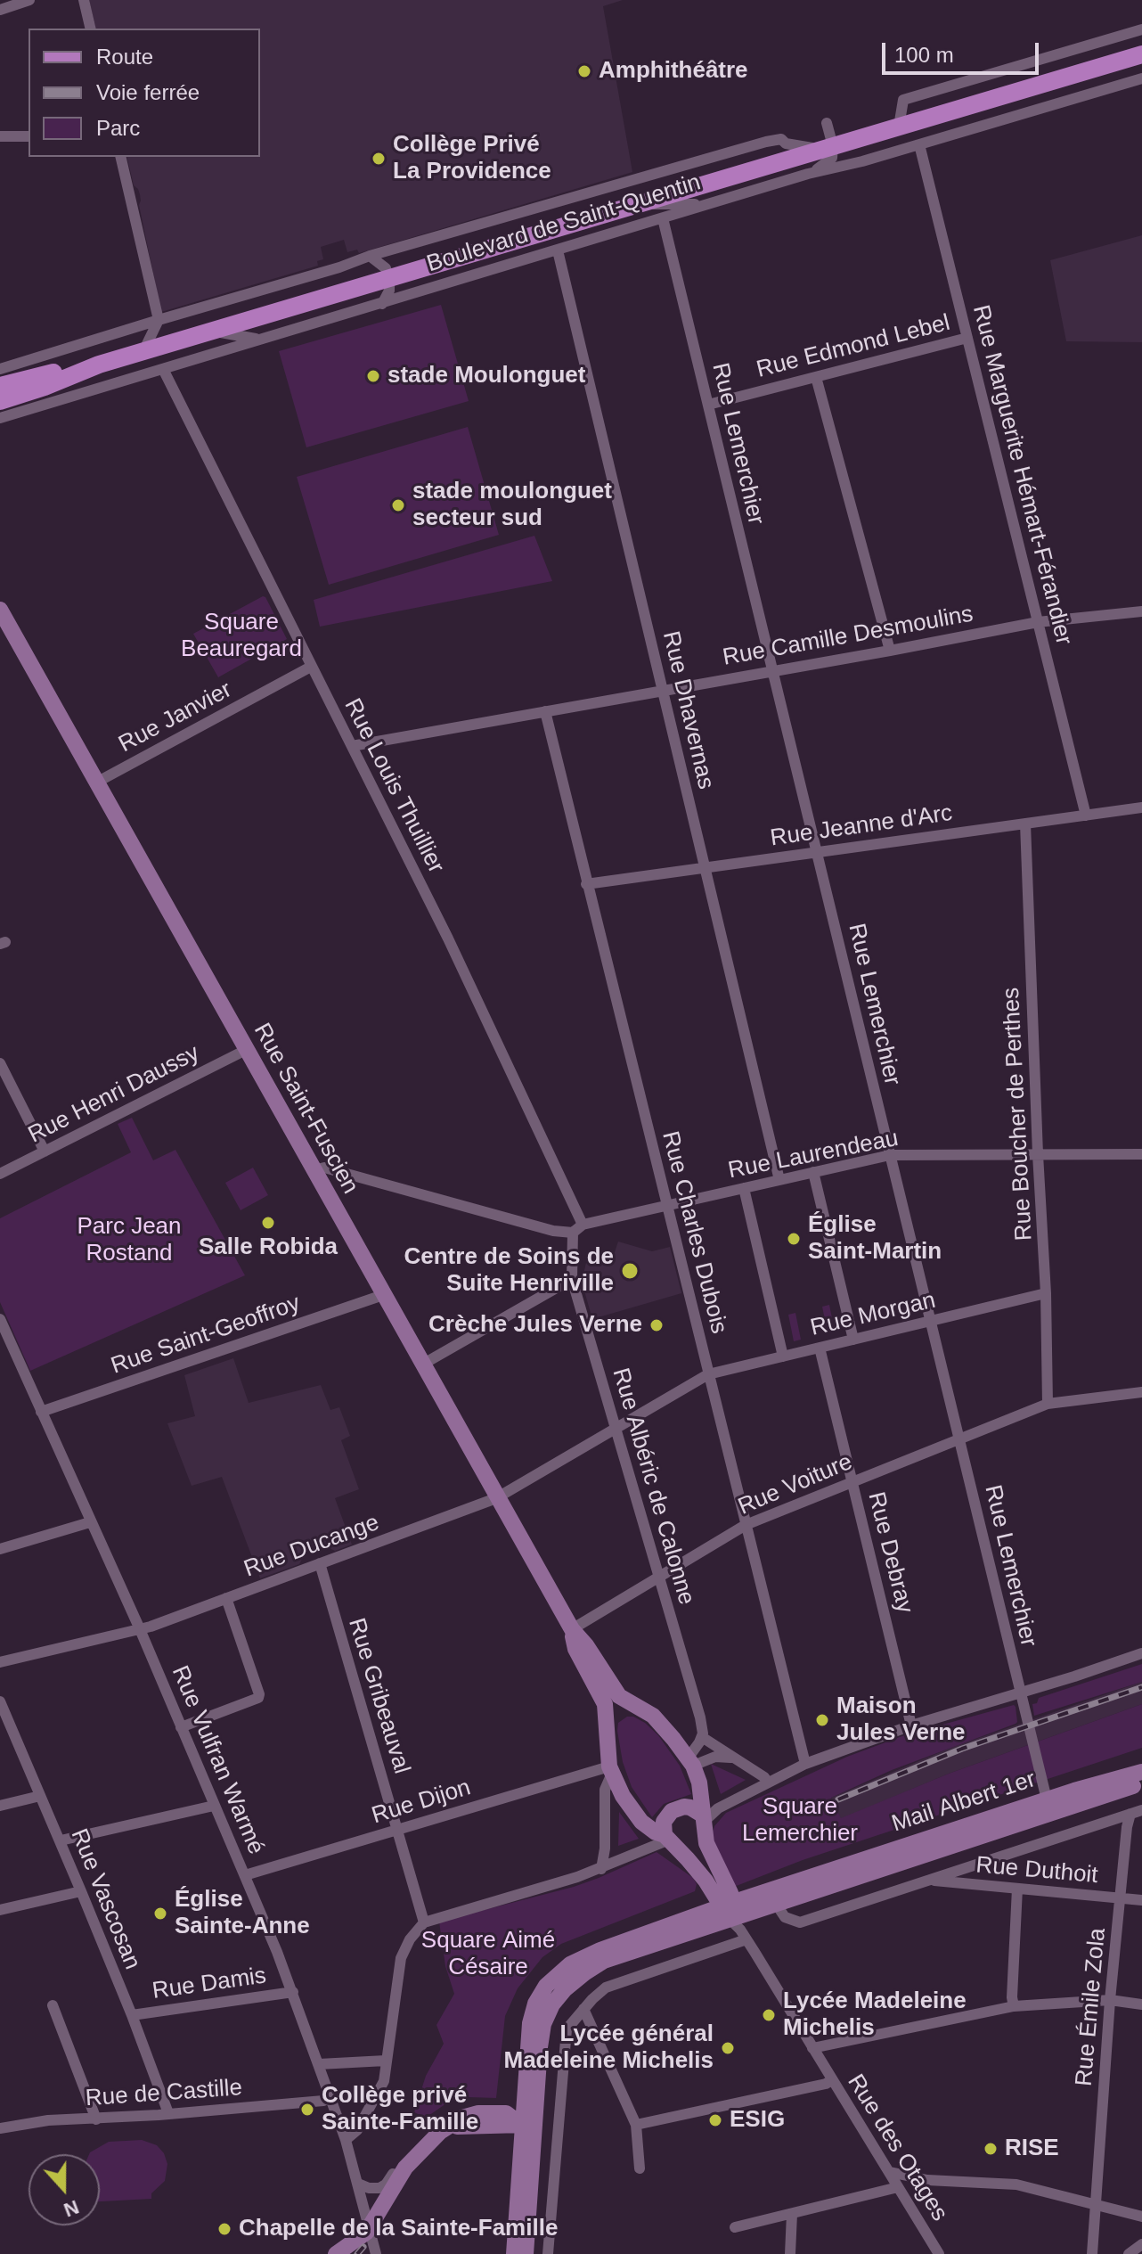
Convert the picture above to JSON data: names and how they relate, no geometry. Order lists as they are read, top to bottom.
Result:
{
  "streets": {
    "main road": ["Boulevard de Saint-Quentin", "Rue Saint-Fuscien", "Mail Albert 1er"],
    "street": [
      "Rue Edmond Lebel",
      "Rue Lemerchier",
      "Rue Marguerite Hémart-Férandier",
      "Rue Camille Desmoulins",
      "Rue Dhavernas",
      "Rue Janvier",
      "Rue Louis Thuillier",
      "Rue Jeanne d'Arc",
      "Rue Henri Daussy",
      "Rue Boucher de Perthes",
      "Rue Laurendeau",
      "Rue Charles Dubois",
      "Rue Morgan",
      "Rue Saint-Geoffroy",
      "Rue Voiture",
      "Rue Albéric de Calonne",
      "Rue Ducange",
      "Rue Debray",
      "Rue Gribeauval",
      "Rue Vulfran Warmé",
      "Rue Dijon",
      "Rue Duthoit",
      "Rue Vascosan",
      "Rue Damis",
      "Rue Émile Zola",
      "Rue de Castille",
      "Rue des Otages"
    ]
  },
  "crossings": [
    ["Boulevard de Saint-Quentin", "Rue Lemerchier"],
    ["Boulevard de Saint-Quentin", "Rue Marguerite Hémart-Férandier"],
    ["Boulevard de Saint-Quentin", "Rue Dhavernas"],
    ["Boulevard de Saint-Quentin", "Rue Louis Thuillier"],
    ["Rue Edmond Lebel", "Rue Lemerchier"],
    ["Rue Edmond Lebel", "Rue Marguerite Hémart-Férandier"],
    ["Rue Lemerchier", "Rue Camille Desmoulins"],
    ["Rue Lemerchier", "Rue Jeanne d'Arc"],
    ["Rue Lemerchier", "Rue Laurendeau"],
    ["Rue Lemerchier", "Rue Morgan"],
    ["Rue Lemerchier", "Rue Voiture"],
    ["Rue Lemerchier", "Mail Albert 1er"],
    ["Rue Marguerite Hémart-Férandier", "Rue Camille Desmoulins"],
    ["Rue Marguerite Hémart-Férandier", "Rue Jeanne d'Arc"],
    ["Rue Camille Desmoulins", "Rue Dhavernas"],
    ["Rue Camille Desmoulins", "Rue Louis Thuillier"],
    ["Rue Camille Desmoulins", "Rue Charles Dubois"],
    ["Rue Dhavernas", "Rue Jeanne d'Arc"],
    ["Rue Dhavernas", "Rue Laurendeau"],
    ["Rue Janvier", "Rue Louis Thuillier"],
    ["Rue Janvier", "Rue Saint-Fuscien"],
    ["Rue Louis Thuillier", "Rue Laurendeau"],
    ["Rue Jeanne d'Arc", "Rue Boucher de Perthes"],
    ["Rue Jeanne d'Arc", "Rue Charles Dubois"],
    ["Rue Henri Daussy", "Rue Saint-Fuscien"],
    ["Rue Saint-Fuscien", "Rue Saint-Geoffroy"],
    ["Rue Saint-Fuscien", "Rue Voiture"],
    ["Rue Saint-Fuscien", "Rue Ducange"],
    ["Rue Boucher de Perthes", "Rue Laurendeau"],
    ["Rue Boucher de Perthes", "Rue Morgan"],
    ["Rue Boucher de Perthes", "Rue Voiture"],
    ["Rue Laurendeau", "Rue Charles Dubois"],
    ["Rue Charles Dubois", "Rue Morgan"],
    ["Rue Charles Dubois", "Rue Voiture"],
    ["Rue Morgan", "Rue Albéric de Calonne"],
    ["Rue Morgan", "Rue Ducange"],
    ["Rue Morgan", "Rue Debray"],
    ["Rue Saint-Geoffroy", "Rue Vulfran Warmé"],
    ["Rue Voiture", "Rue Albéric de Calonne"],
    ["Rue Voiture", "Rue Debray"],
    ["Rue Albéric de Calonne", "Rue Ducange"],
    ["Rue Ducange", "Rue Gribeauval"],
    ["Rue Ducange", "Rue Vulfran Warmé"],
    ["Rue Gribeauval", "Rue Dijon"],
    ["Rue Vulfran Warmé", "Rue Dijon"],
    ["Rue Vulfran Warmé", "Rue Damis"],
    ["Rue Vulfran Warmé", "Rue de Castille"],
    ["Mail Albert 1er", "Rue des Otages"],
    ["Rue Duthoit", "Rue Émile Zola"],
    ["Rue Vascosan", "Rue Damis"],
    ["Rue Vascosan", "Rue de Castille"]
  ],
  "parks": [
    "Square Beauregard",
    "Parc Jean Rostand",
    "Square Lemerchier",
    "Square Aimé Césaire"
  ],
  "places": [
    "Amphithéâtre",
    "Collège Privé La Providence",
    "stade Moulonguet",
    "stade moulonguet secteur sud",
    "Salle Robida",
    "Église Saint-Martin",
    "Centre de Soins de Suite Henriville",
    "Crèche Jules Verne",
    "Maison Jules Verne",
    "Église Sainte-Anne",
    "Lycée Madeleine Michelis",
    "Lycée général Madeleine Michelis",
    "Collège privé Sainte-Famille",
    "ESIG",
    "RISE",
    "Chapelle de la Sainte-Famille"
  ],
  "legend": ["Route", "Voie ferrée", "Parc"],
  "scale_bar": "100 m",
  "north": "bottom"
}
